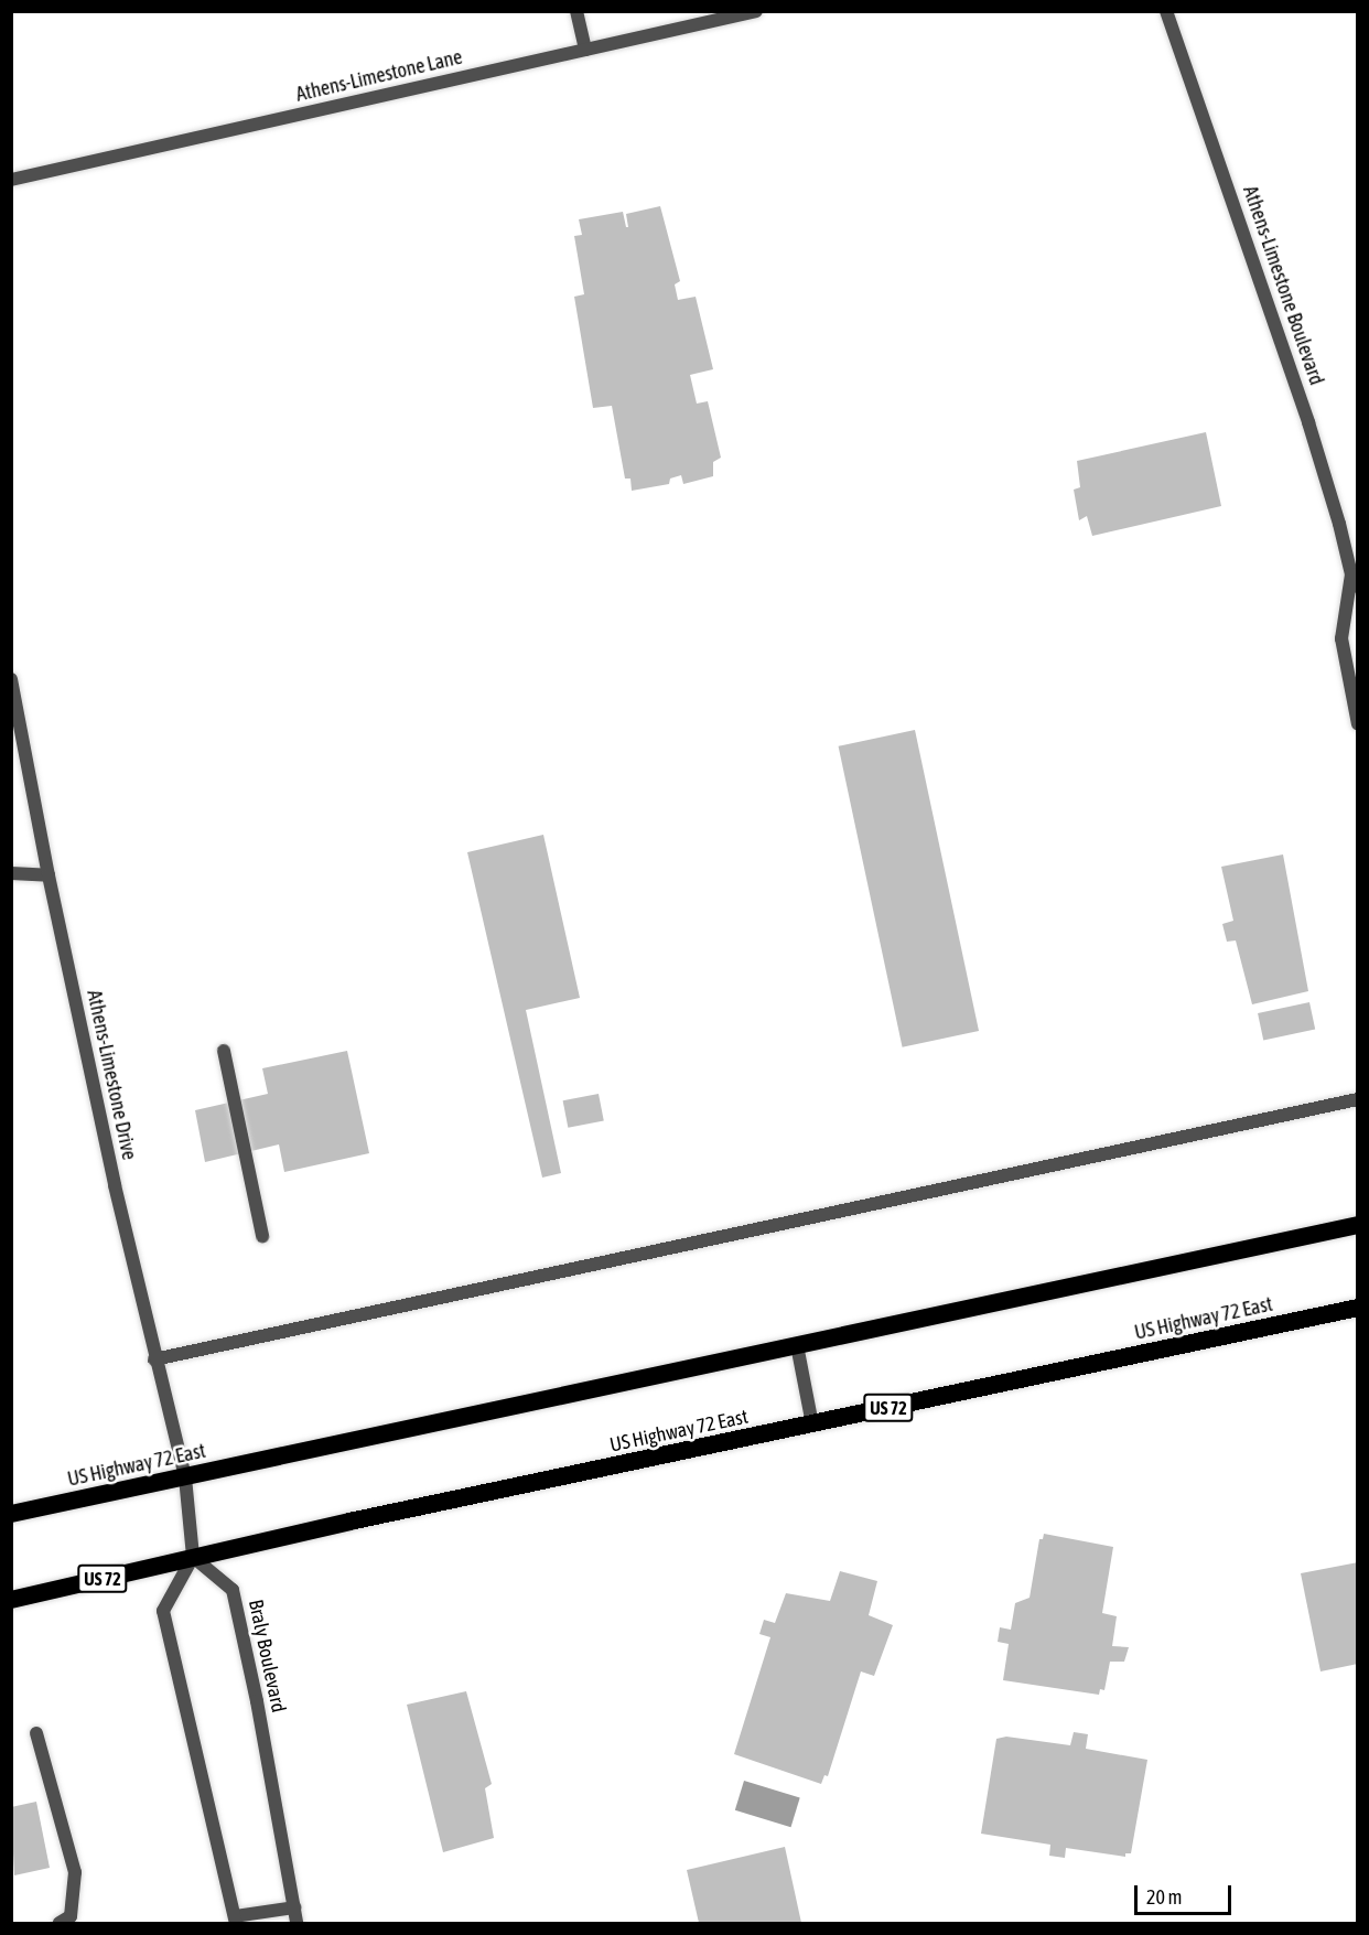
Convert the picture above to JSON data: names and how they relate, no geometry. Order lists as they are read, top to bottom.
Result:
{
  "streets": {
    "highway": ["US Highway 72 East", "US 72"],
    "street": [
      "Athens-Limestone Lane",
      "Athens-Limestone Boulevard",
      "Athens-Limestone Drive",
      "Braly Boulevard"
    ]
  },
  "crossings": [
    ["Athens-Limestone Drive", "US Highway 72 East"],
    ["Athens-Limestone Drive", "Braly Boulevard"],
    ["US Highway 72 East", "Braly Boulevard"]
  ],
  "scale_bar": "20 m"
}
